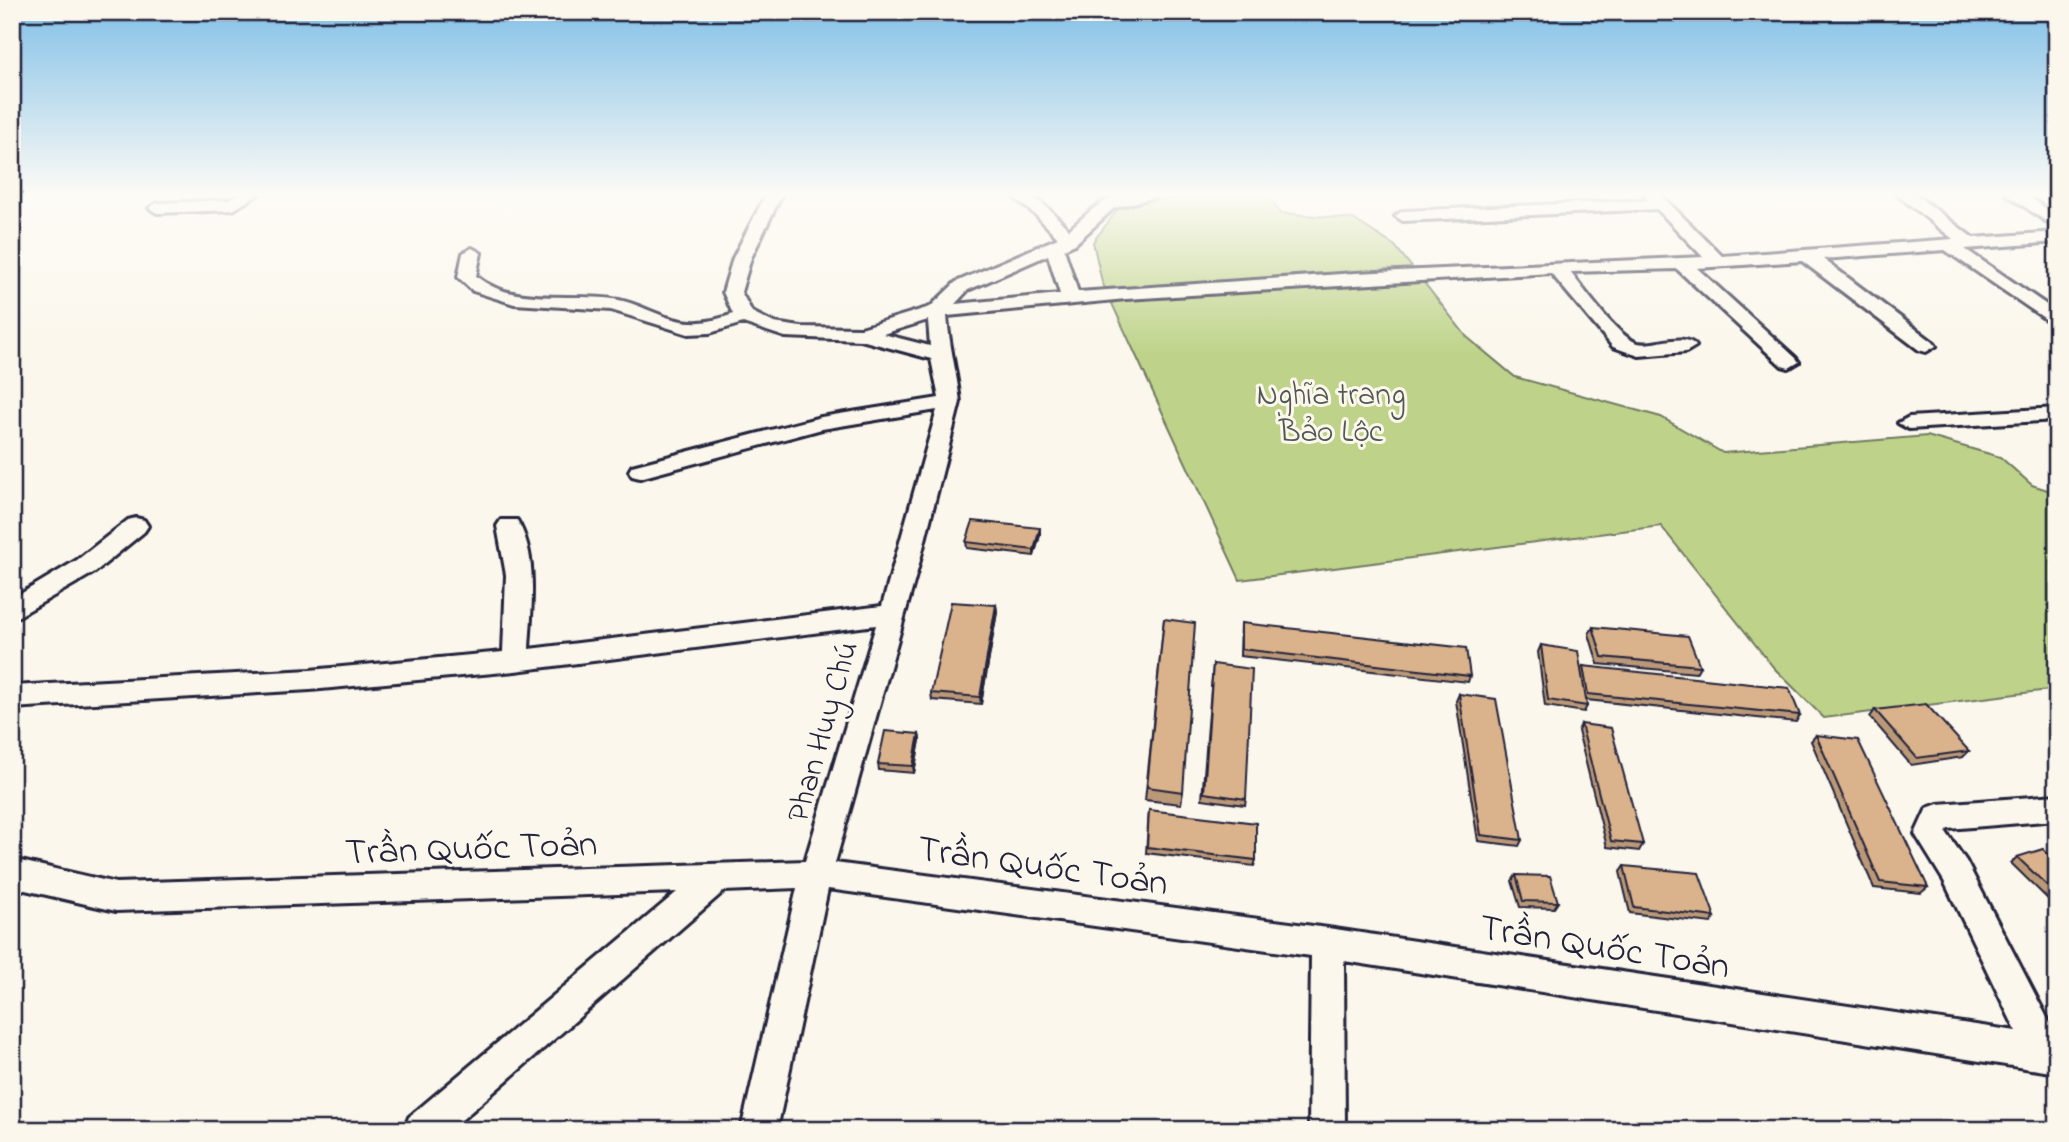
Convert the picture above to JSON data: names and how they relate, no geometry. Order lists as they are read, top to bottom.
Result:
{
  "streets": {
    "street": ["Phan Huy Chú", "Trần Quốc Toản"]
  },
  "crossings": [
    ["Phan Huy Chú", "Trần Quốc Toản"]
  ],
  "parks": ["Nghĩa trang Bảo Lộc"]
}
